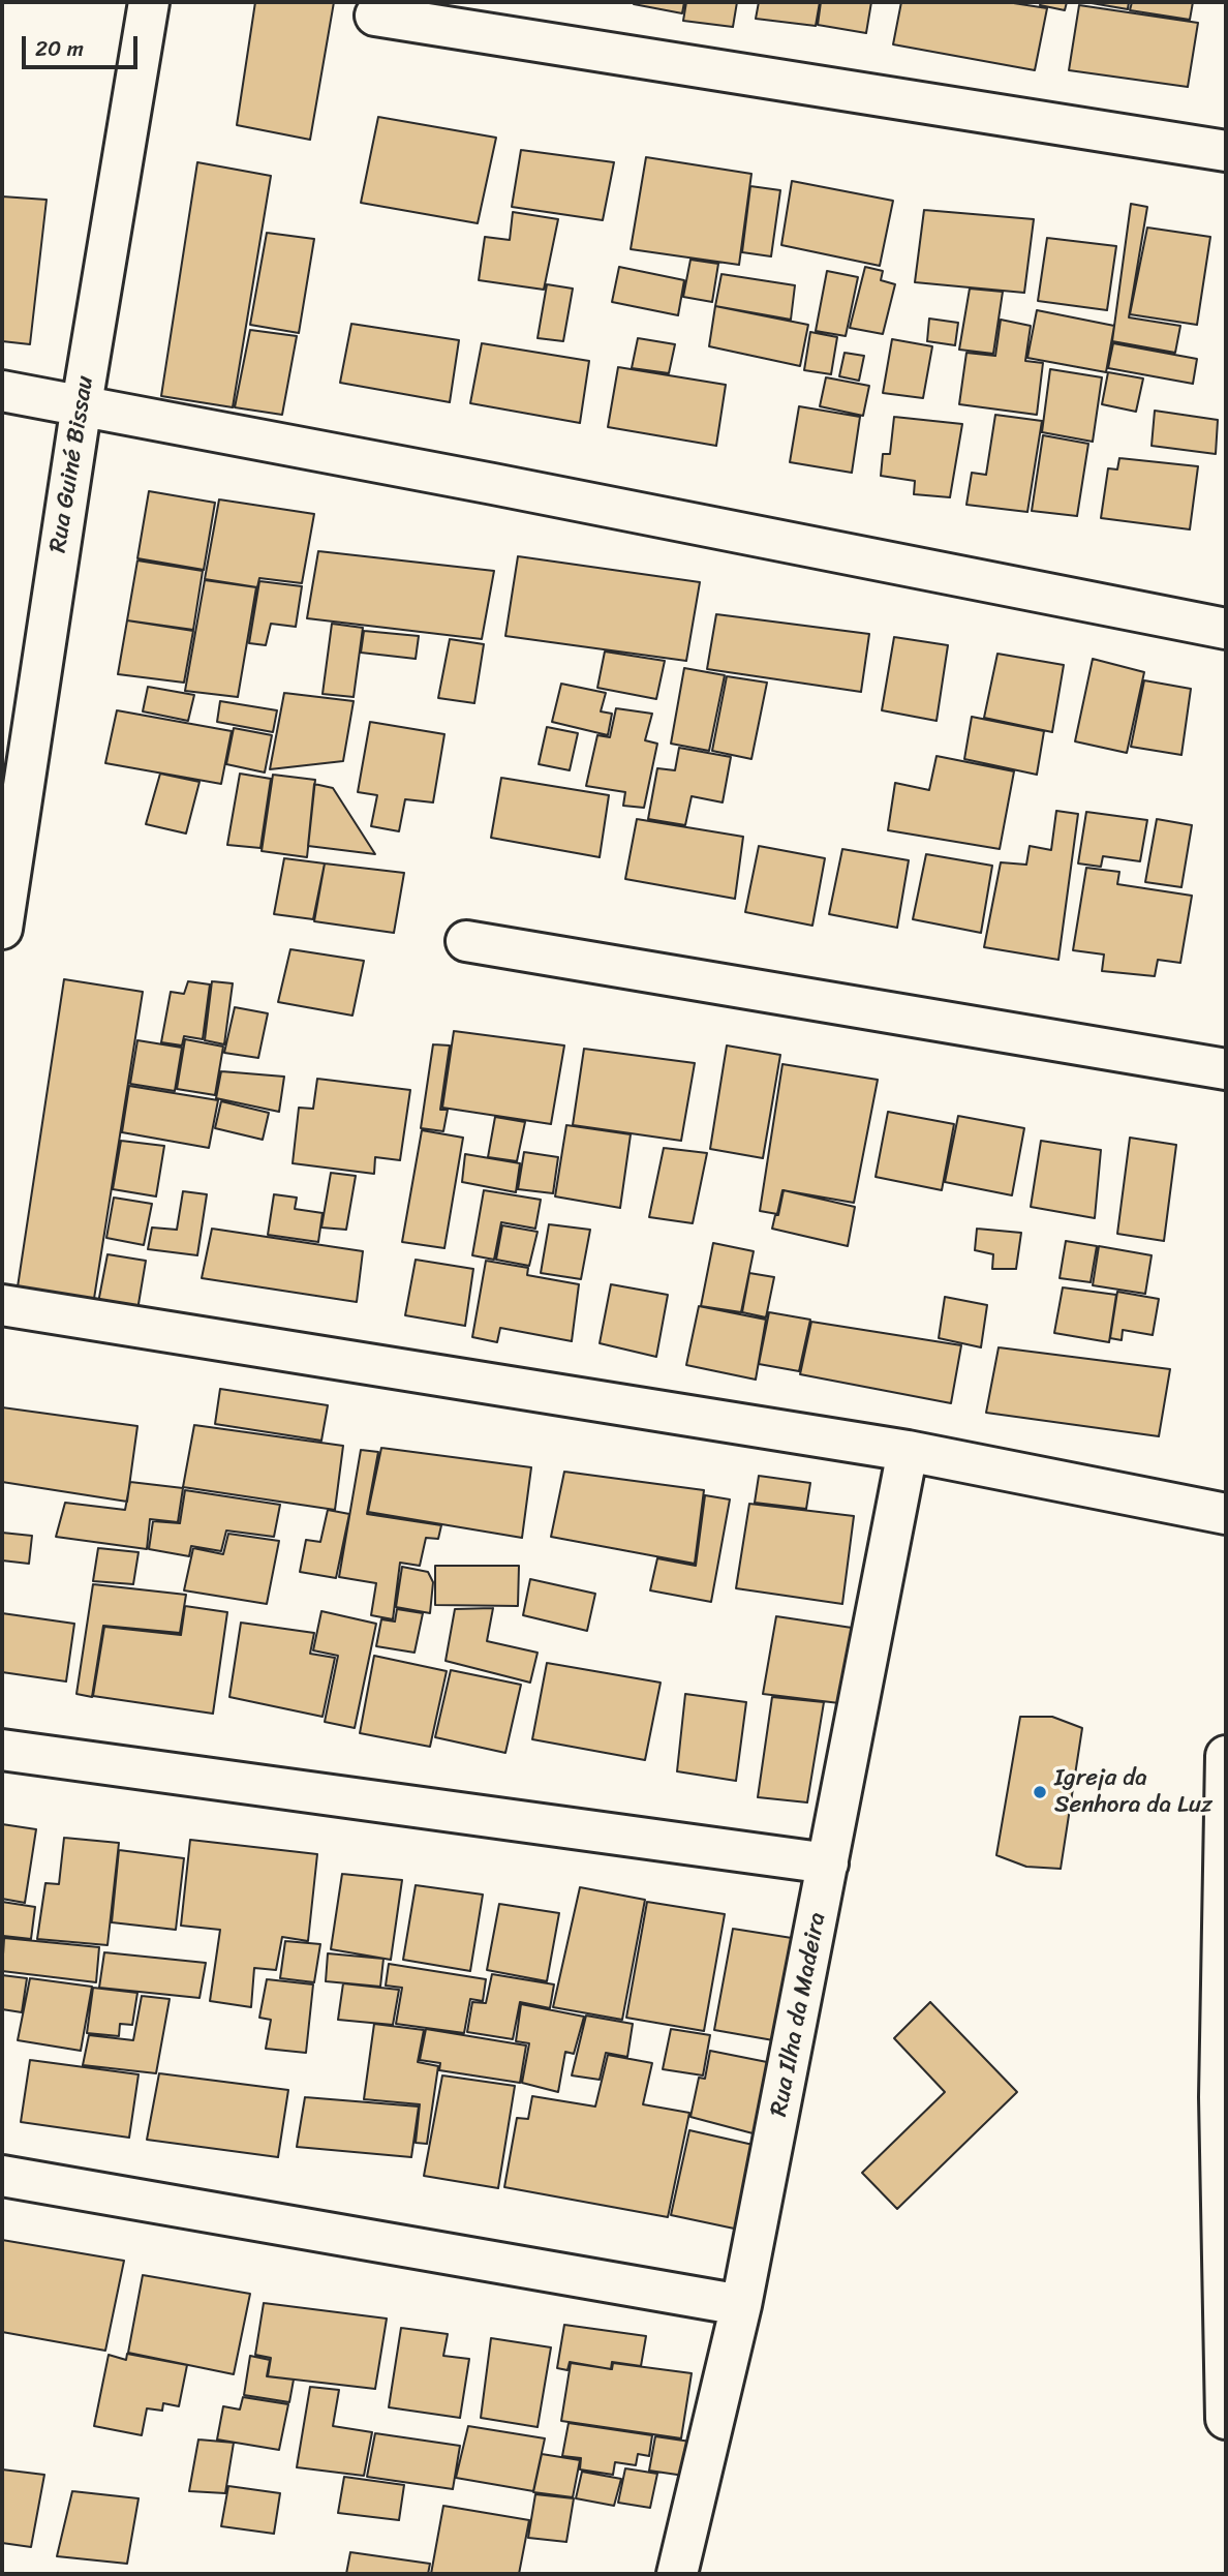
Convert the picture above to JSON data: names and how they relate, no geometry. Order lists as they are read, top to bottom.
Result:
{
  "streets": {
    "street": ["Rua Guiné Bissau", "Rua Ilha da Madeira"]
  },
  "places": ["Igreja da Senhora da Luz"],
  "scale_bar": "20 m"
}
